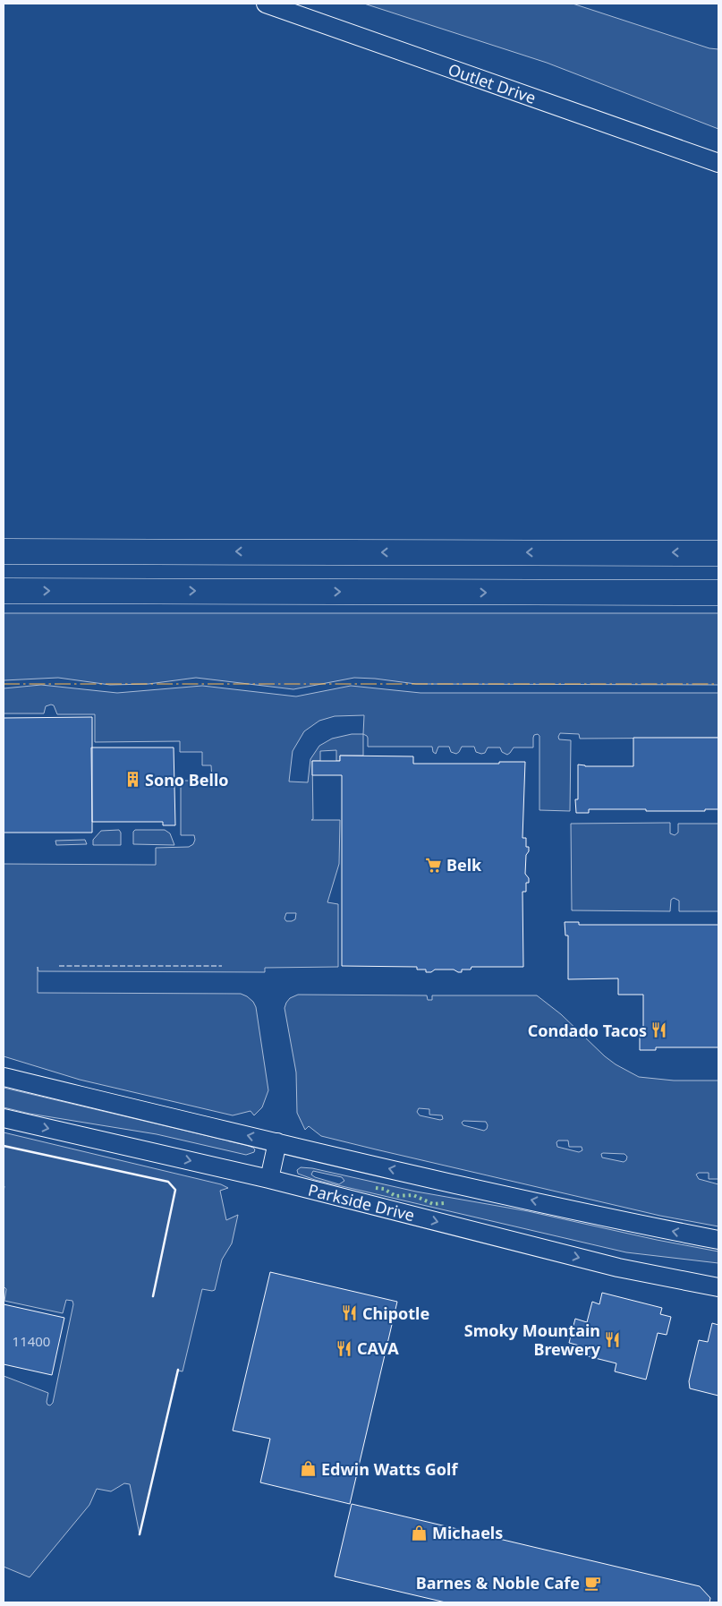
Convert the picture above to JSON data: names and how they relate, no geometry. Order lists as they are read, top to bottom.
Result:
{
  "streets": {
    "street": ["Outlet Drive", "Parkside Drive"]
  },
  "places": {
    "building": ["Sono Bello"],
    "supermarket": ["Belk"],
    "restaurant": [
      "Condado Tacos",
      "Chipotle",
      "Smoky Mountain Brewery",
      "CAVA"
    ],
    "shop": ["Edwin Watts Golf", "Michaels"],
    "cafe": ["Barnes & Noble Cafe"]
  },
  "house_numbers": ["11400"]
}
